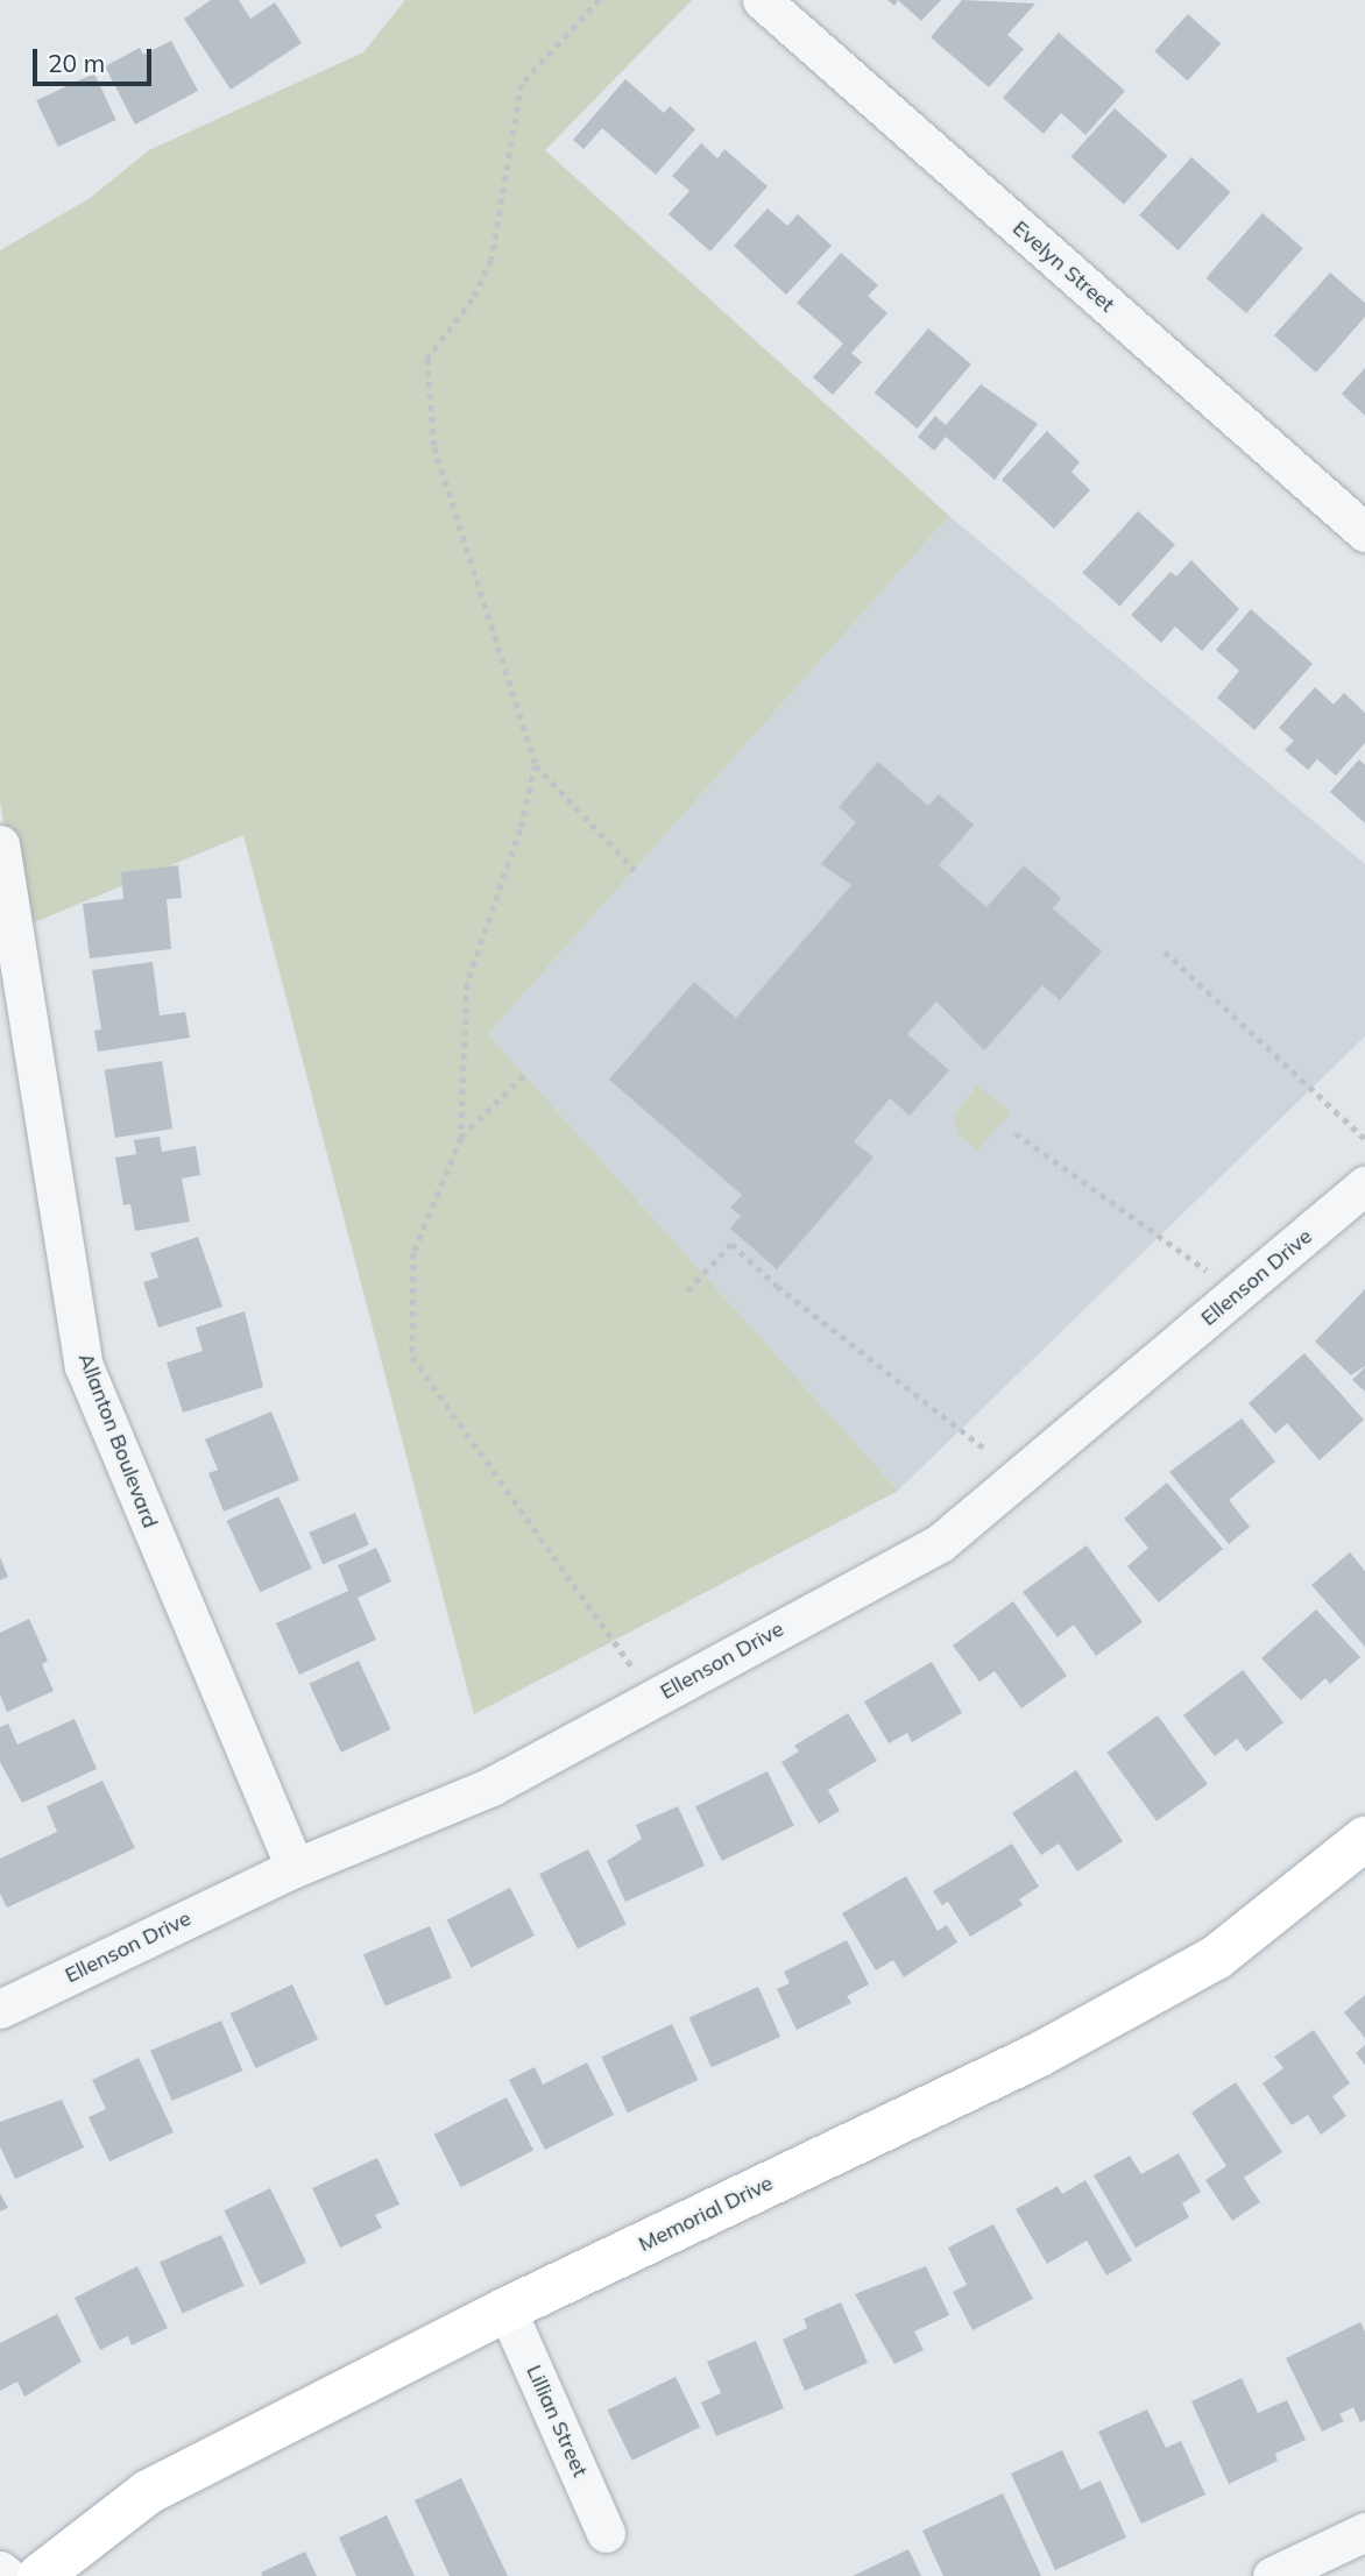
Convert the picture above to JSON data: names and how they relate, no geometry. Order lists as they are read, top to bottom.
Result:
{
  "streets": {
    "main road": ["Memorial Drive"],
    "street": [
      "Evelyn Street",
      "Ellenson Drive",
      "Allanton Boulevard",
      "Lillian Street"
    ]
  },
  "crossings": [
    ["Ellenson Drive", "Allanton Boulevard"],
    ["Memorial Drive", "Lillian Street"]
  ],
  "scale_bar": "20 m"
}
